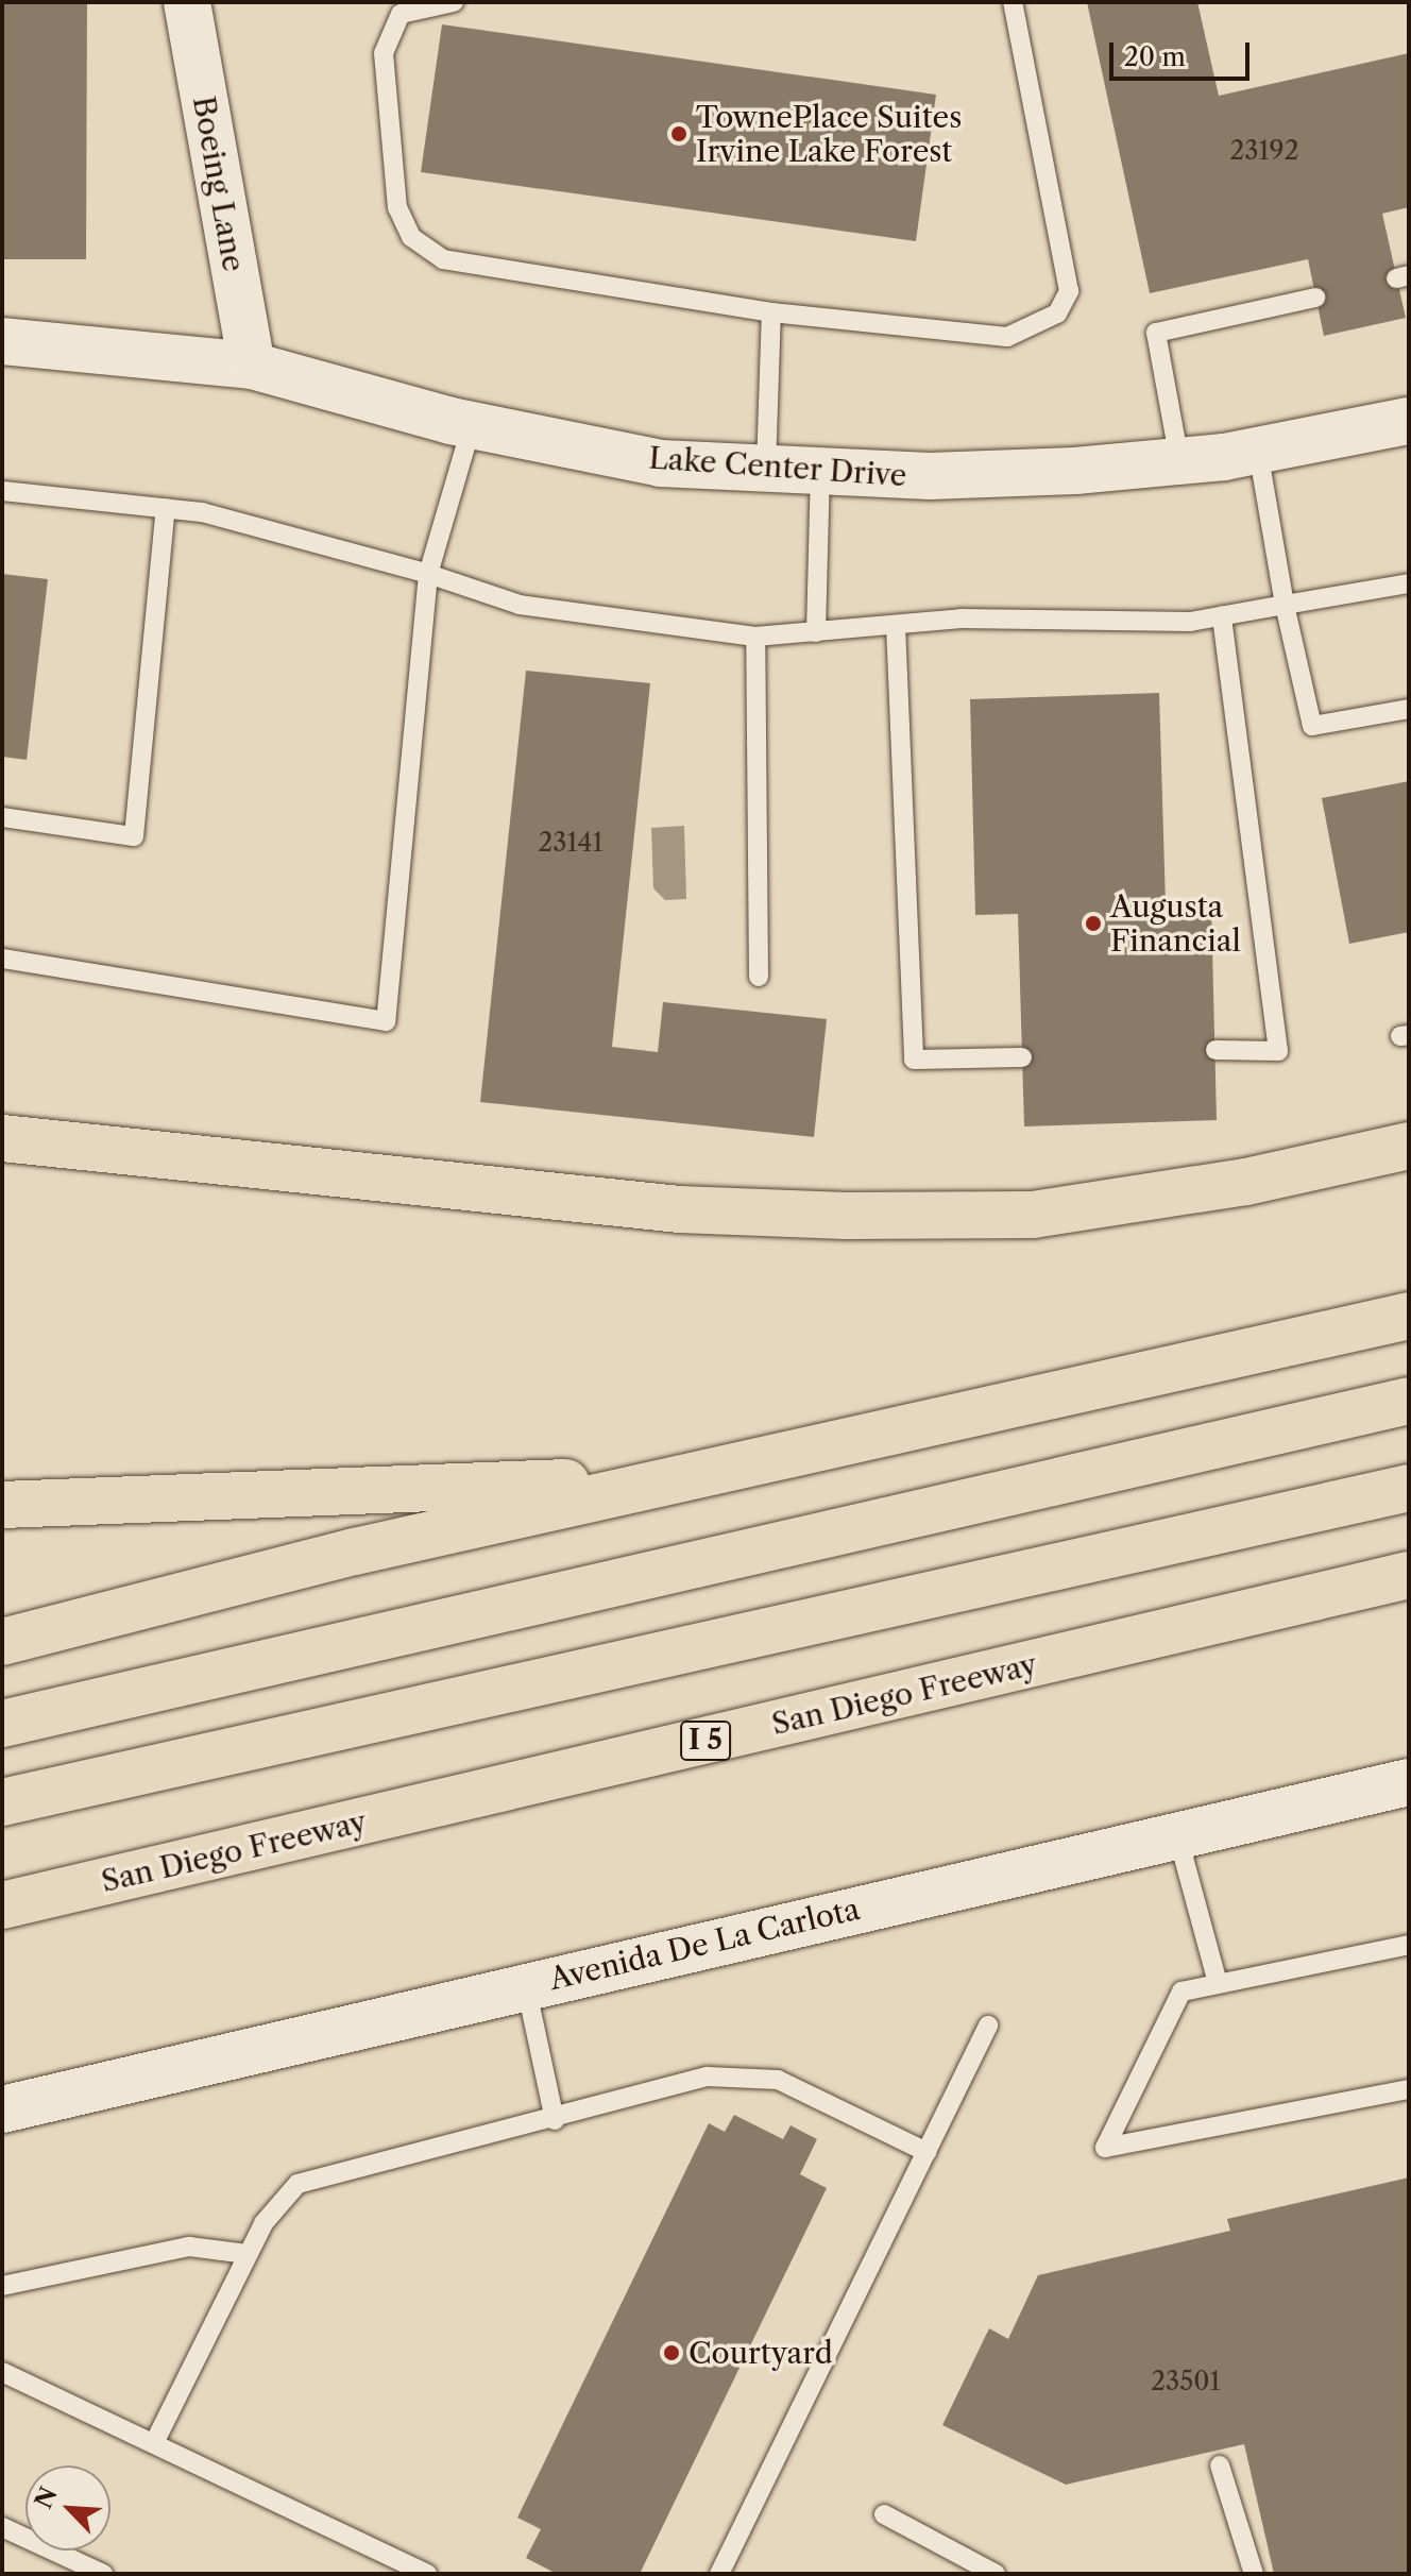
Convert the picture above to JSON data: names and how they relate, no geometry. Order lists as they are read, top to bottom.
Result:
{
  "streets": {
    "highway": ["San Diego Freeway", "I 5"],
    "street": ["Boeing Lane", "Lake Center Drive", "Avenida De La Carlota"]
  },
  "crossings": [
    ["Boeing Lane", "Lake Center Drive"]
  ],
  "places": ["TownePlace Suites Irvine Lake Forest", "Augusta Financial", "Courtyard"],
  "house_numbers": ["23192", "23141", "23501"],
  "scale_bar": "20 m",
  "north": "top left"
}
